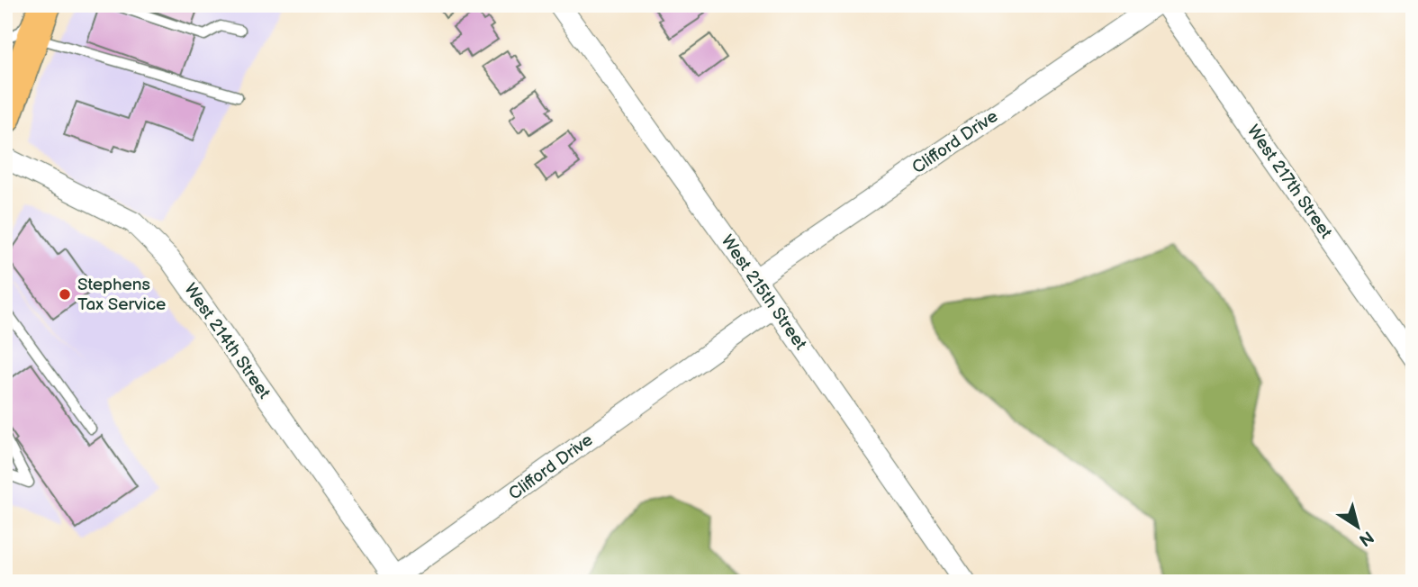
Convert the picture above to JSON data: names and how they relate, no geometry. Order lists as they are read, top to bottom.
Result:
{
  "streets": {
    "street": [
      "Clifford Drive",
      "West 217th Street",
      "West 215th Street",
      "West 214th Street"
    ]
  },
  "crossings": [
    ["Clifford Drive", "West 215th Street"],
    ["Clifford Drive", "West 214th Street"]
  ],
  "places": ["Stephens Tax Service"],
  "north": "bottom right"
}
